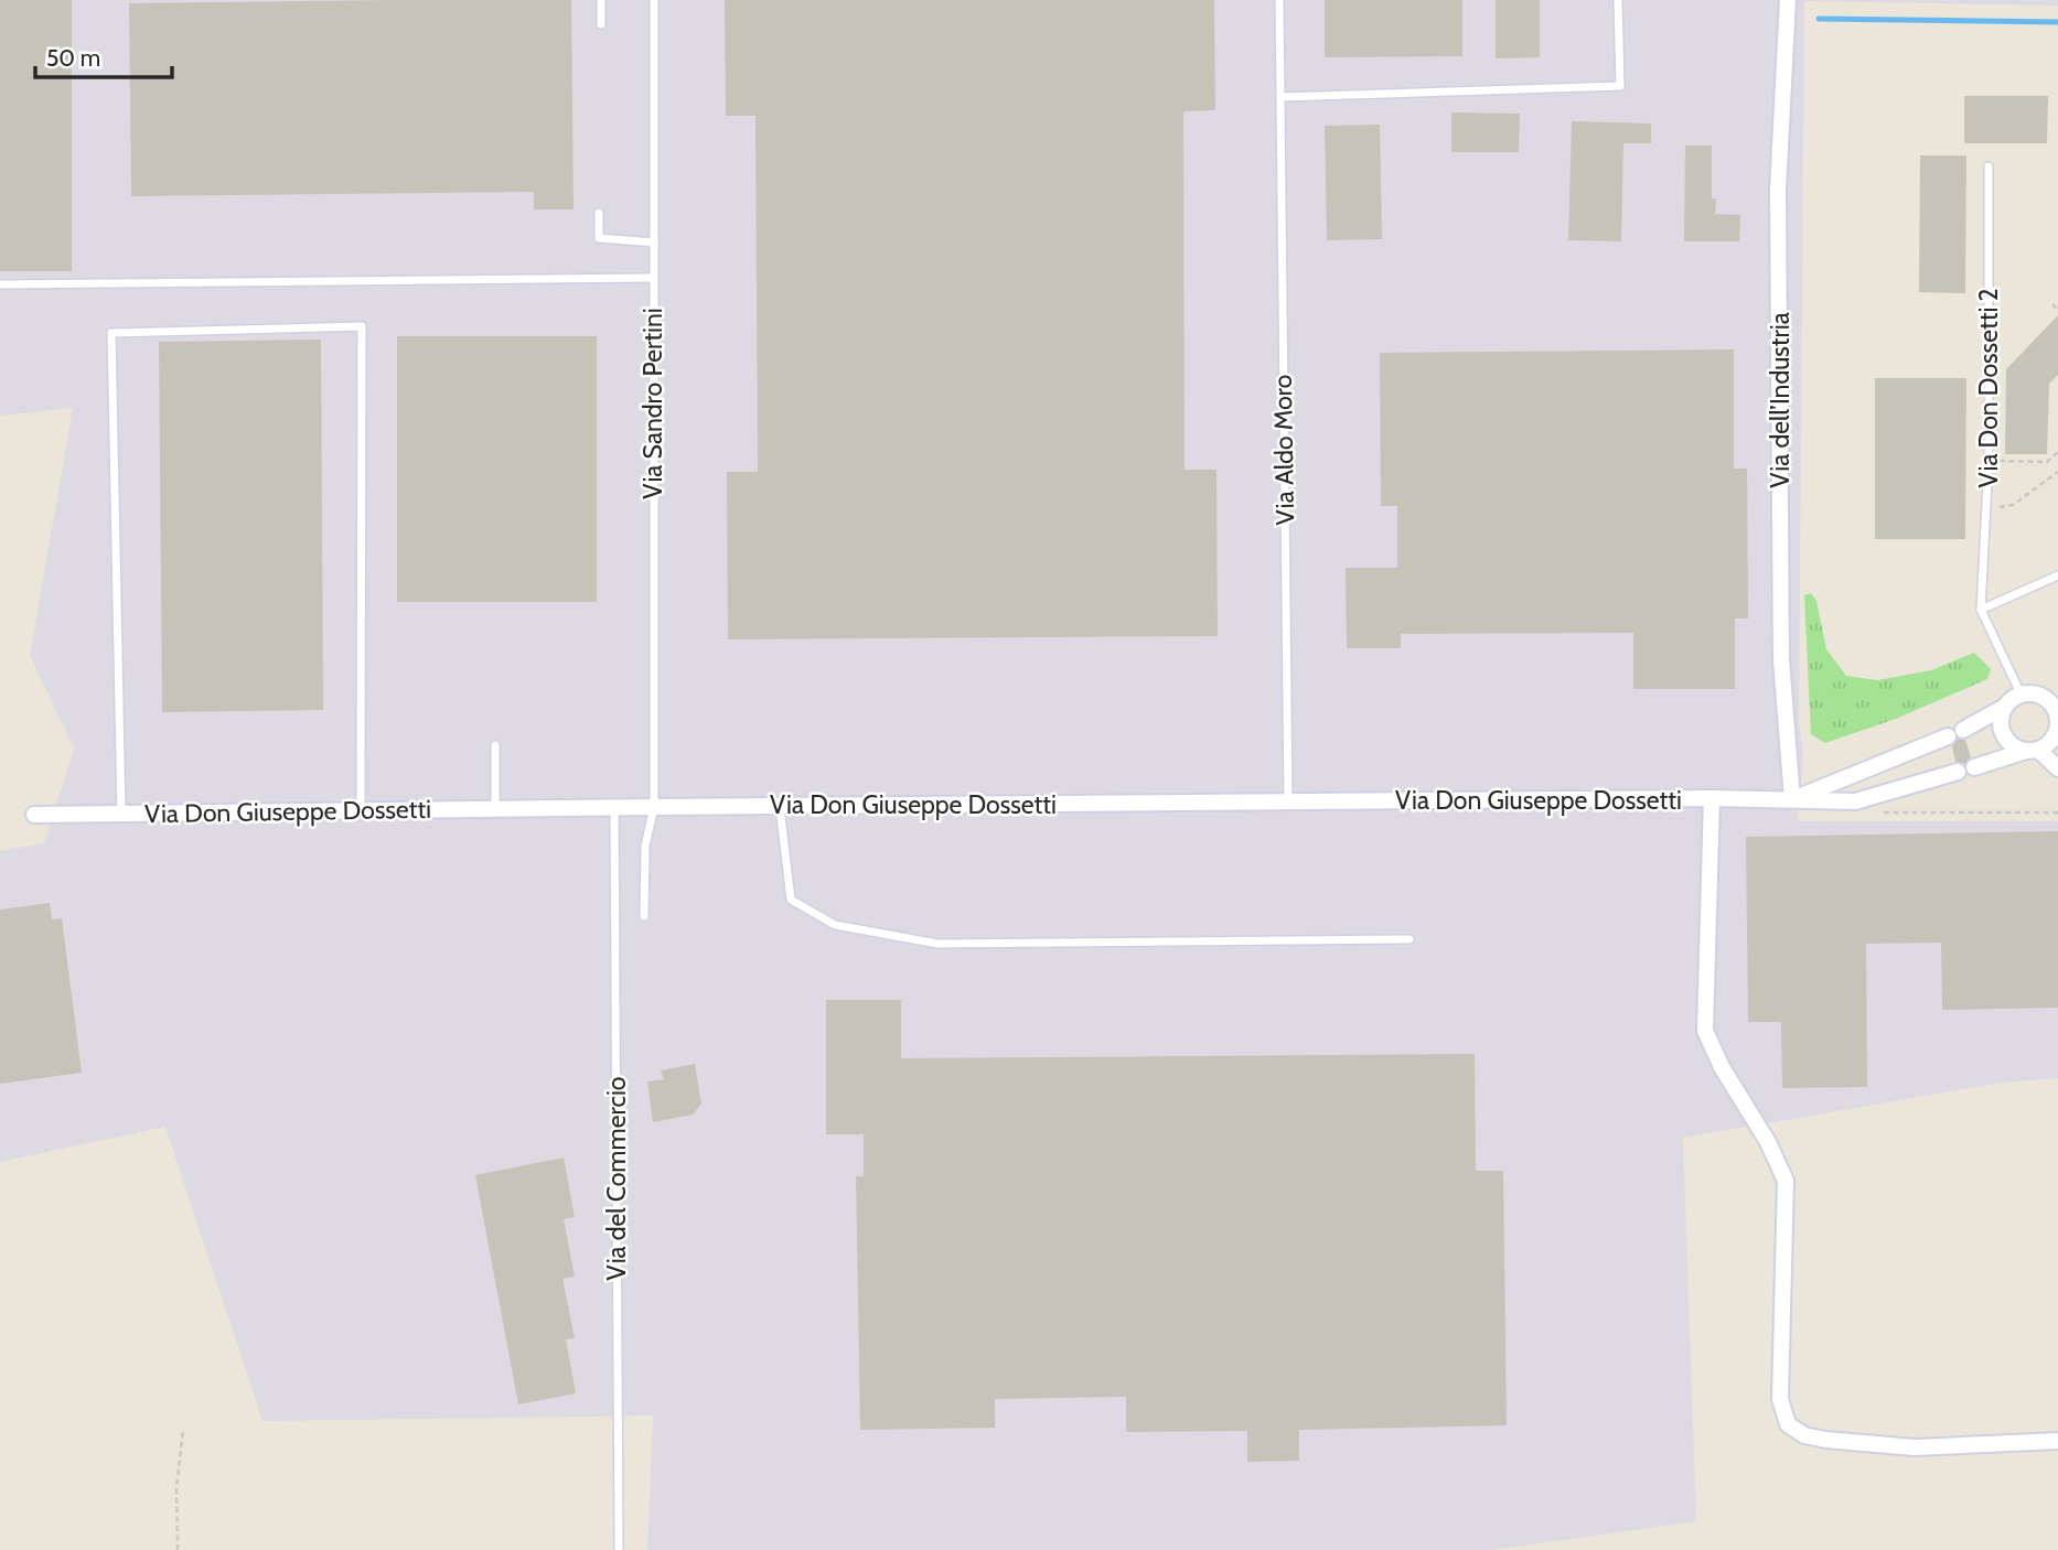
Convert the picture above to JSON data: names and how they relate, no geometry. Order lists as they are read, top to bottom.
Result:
{
  "streets": {
    "street": ["Via dell’Industria", "Via Don Giuseppe Dossetti"],
    "lane": [
      "Via Don Dossetti 2",
      "Via Sandro Pertini",
      "Via Aldo Moro",
      "Via del Commercio"
    ]
  },
  "crossings": [
    ["Via Don Dossetti 2", "Via Don Giuseppe Dossetti"],
    ["Via dell’Industria", "Via Don Giuseppe Dossetti"],
    ["Via Sandro Pertini", "Via Don Giuseppe Dossetti"],
    ["Via Aldo Moro", "Via Don Giuseppe Dossetti"],
    ["Via Don Giuseppe Dossetti", "Via del Commercio"]
  ],
  "scale_bar": "50 m"
}
